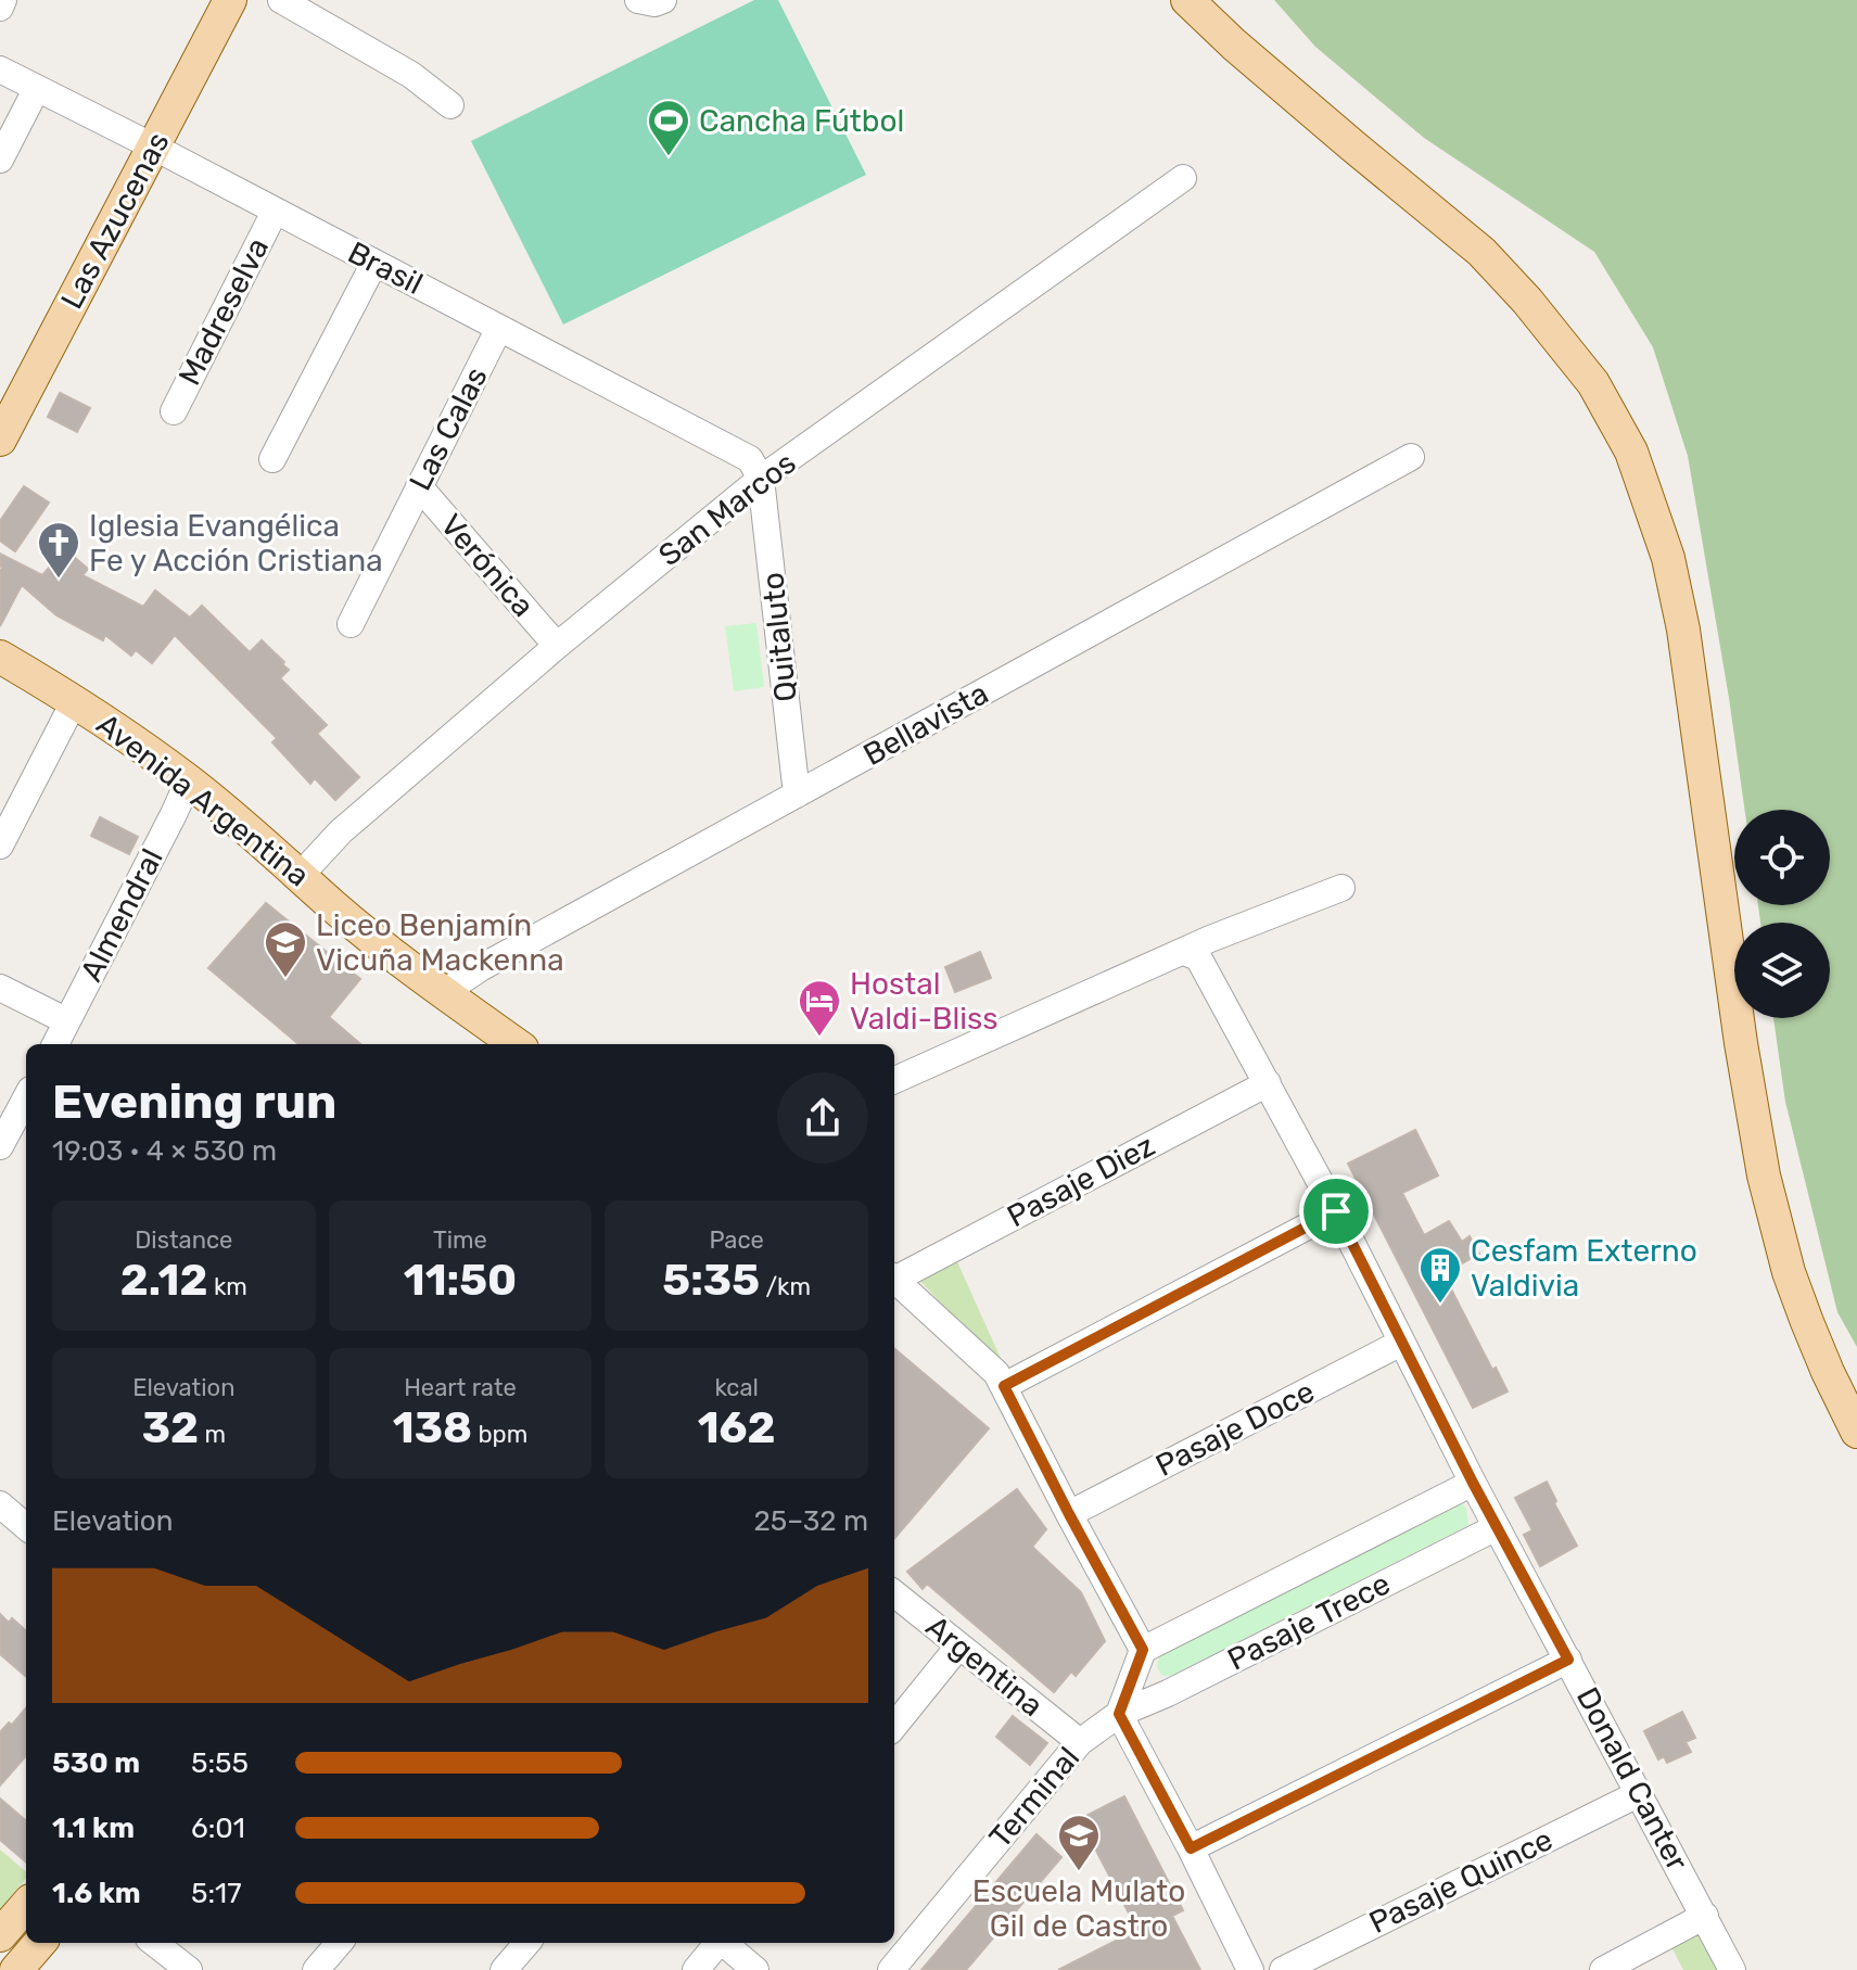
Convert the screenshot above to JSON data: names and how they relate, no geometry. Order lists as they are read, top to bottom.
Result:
{
  "streets": {
    "main road": ["Las Azucenas", "Avenida Argentina"],
    "street": [
      "Brasil",
      "Madreselva",
      "Las Calas",
      "San Marcos",
      "Verónica",
      "Quitaluto",
      "Bellavista",
      "Almendral",
      "Pasaje Diez",
      "Pasaje Doce",
      "Pasaje Trece",
      "Argentina",
      "Donald Canter",
      "Terminal",
      "Pasaje Quince"
    ]
  },
  "crossings": [
    ["Las Azucenas", "Brasil"],
    ["Brasil", "Madreselva"],
    ["Brasil", "Las Calas"],
    ["Brasil", "San Marcos"],
    ["Brasil", "Quitaluto"],
    ["Las Calas", "Verónica"],
    ["San Marcos", "Verónica"],
    ["San Marcos", "Quitaluto"],
    ["San Marcos", "Avenida Argentina"],
    ["Quitaluto", "Bellavista"],
    ["Bellavista", "Avenida Argentina"],
    ["Avenida Argentina", "Almendral"],
    ["Pasaje Diez", "Donald Canter"],
    ["Pasaje Doce", "Donald Canter"],
    ["Pasaje Trece", "Donald Canter"],
    ["Pasaje Trece", "Terminal"],
    ["Argentina", "Terminal"],
    ["Donald Canter", "Pasaje Quince"]
  ],
  "places": {
    "sports": ["Cancha Fútbol"],
    "church": ["Iglesia Evangélica Fe y Acción Cristiana"],
    "school or university": ["Liceo Benjamín Vicuña Mackenna", "Escuela Mulato Gil de Castro"],
    "hotel": ["Hostal Valdi-Bliss"],
    "building": ["Cesfam Externo Valdivia"]
  },
  "page": {
    "heading": ["Evening run", "19:03 · 4 × 530 m"],
    "stats": [
      ["Distance", "2.12 km"],
      ["Time", "11:50"],
      ["Pace", "5:35 /km"],
      ["Elevation", "32 m"],
      ["Heart rate", "138 bpm"],
      ["kcal", "162"]
    ],
    "chart": ["Elevation", "25–32 m"],
    "list": [
      {
        "name": "530 m",
        "note": "5:55"
      },
      {
        "name": "1.1 km",
        "note": "6:01"
      },
      {
        "name": "1.6 km",
        "note": "5:17"
      }
    ]
  }
}
